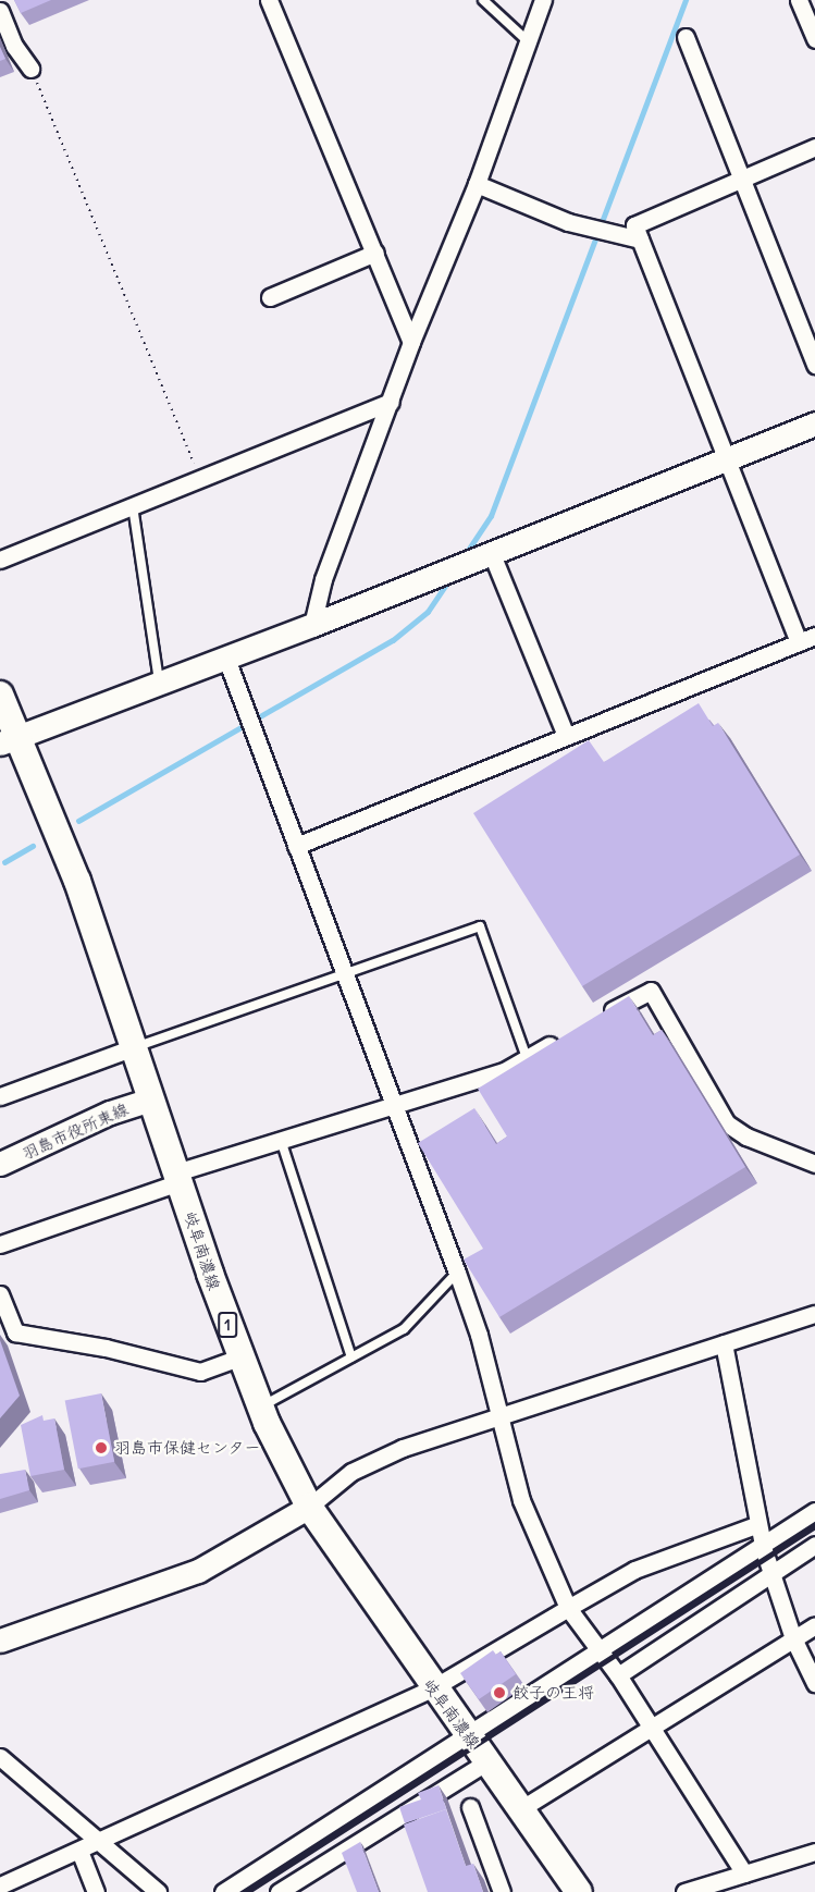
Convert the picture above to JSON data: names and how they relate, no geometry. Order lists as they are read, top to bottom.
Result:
{
  "streets": {
    "main road": ["岐阜南濃線", "1"],
    "street": ["羽島市役所東線"]
  },
  "crossings": [
    ["羽島市役所東線", "岐阜南濃線"]
  ],
  "places": ["羽島市保健センター", "餃子の王将"]
}
